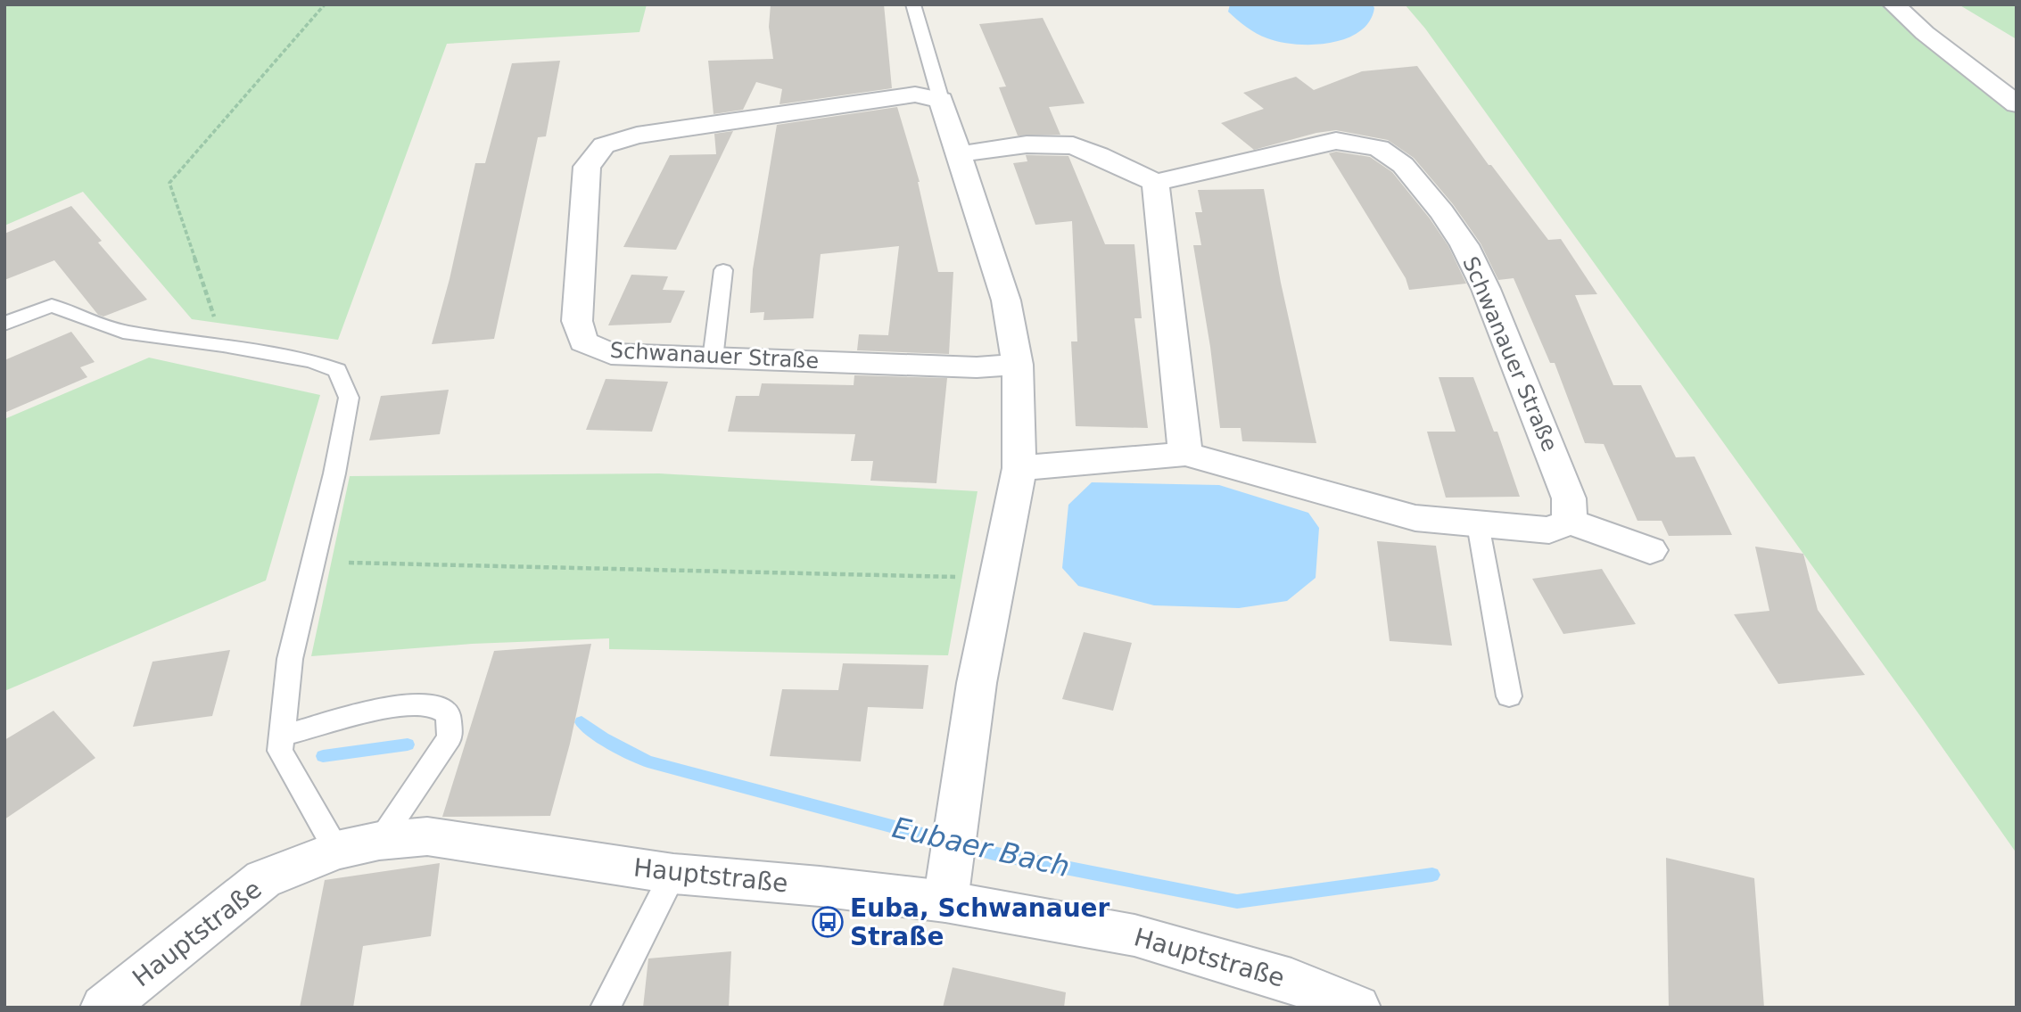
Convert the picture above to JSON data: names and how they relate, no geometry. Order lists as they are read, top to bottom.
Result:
{
  "streets": {
    "street": ["Schwanauer Straße", "Hauptstraße"]
  },
  "water": ["Eubaer Bach"],
  "places": {
    "bus stop": ["Euba, Schwanauer Straße"]
  }
}
